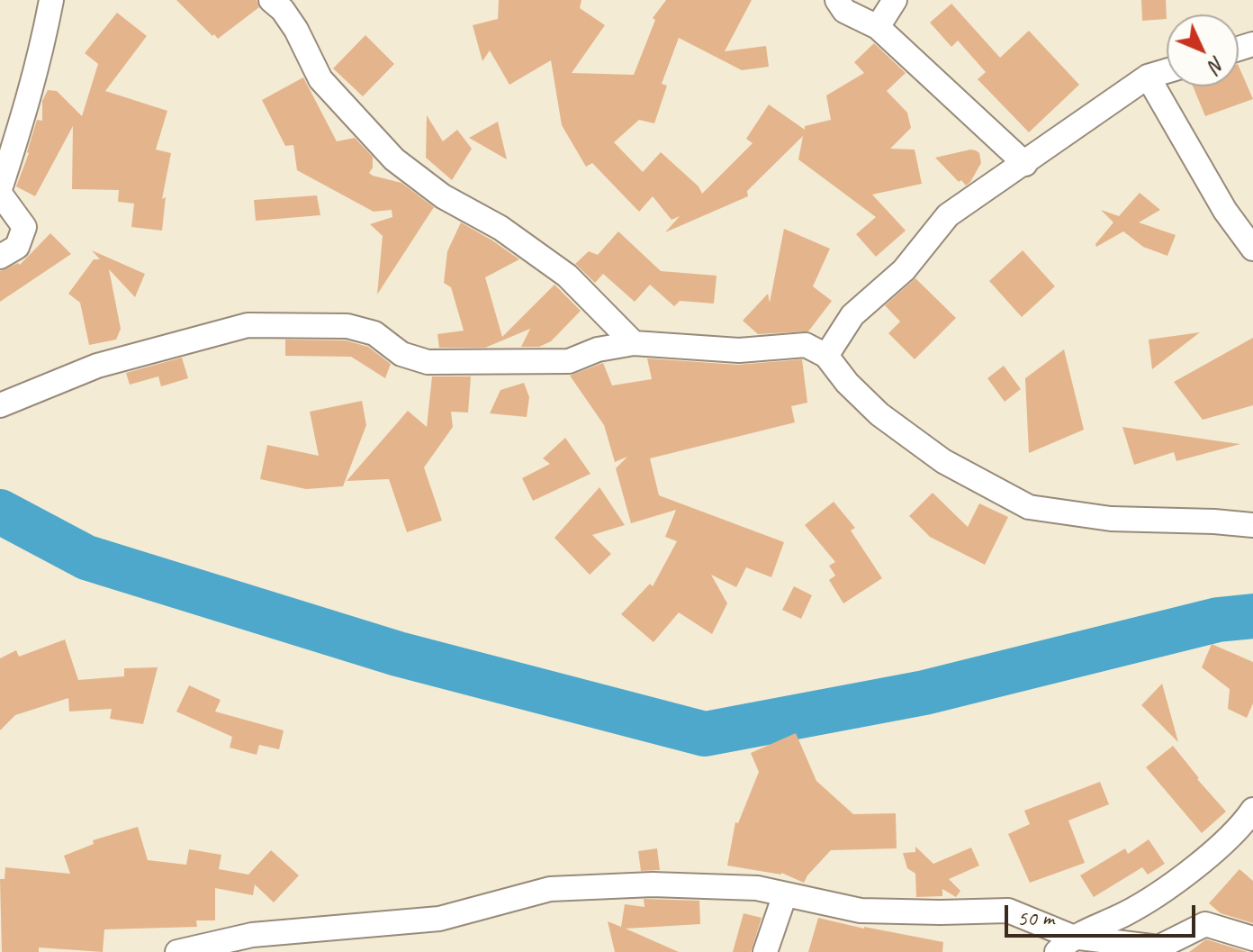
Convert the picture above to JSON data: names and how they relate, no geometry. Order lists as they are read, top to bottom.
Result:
{
  "scale_bar": "50 m",
  "north": "bottom right"
}
